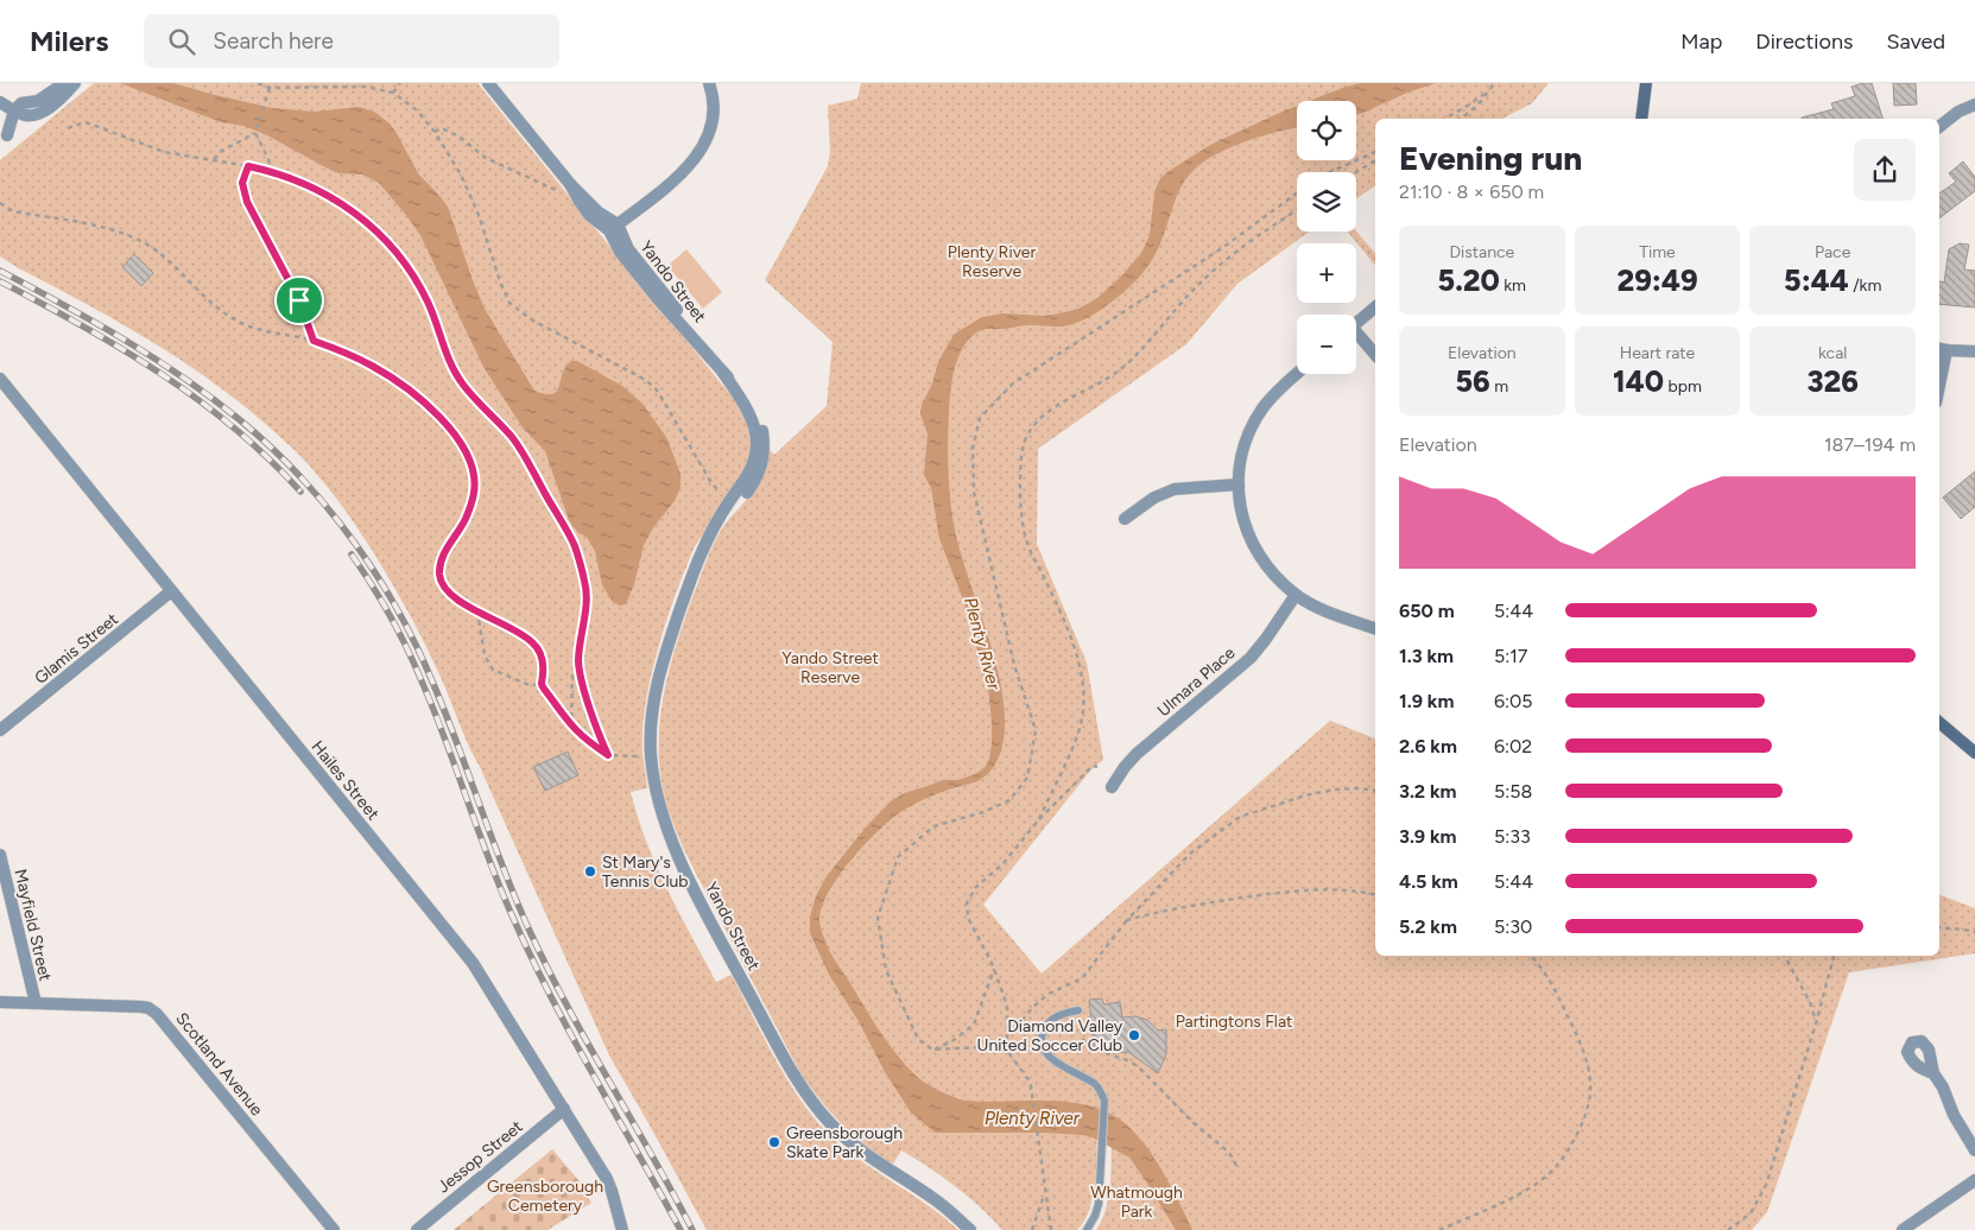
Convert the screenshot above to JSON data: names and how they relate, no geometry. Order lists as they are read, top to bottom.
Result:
{
  "streets": {
    "street": [
      "Yando Street",
      "Glamis Street",
      "Ulmara Place",
      "Hailes Street",
      "Mayfield Street",
      "Scotland Avenue",
      "Jessop Street"
    ]
  },
  "crossings": [
    ["Glamis Street", "Hailes Street"],
    ["Hailes Street", "Jessop Street"],
    ["Mayfield Street", "Scotland Avenue"]
  ],
  "water": ["Plenty River"],
  "parks": [
    "Plenty River Reserve",
    "Yando Street Reserve",
    "Partingtons Flat",
    "Greensborough Cemetery",
    "Whatmough Park"
  ],
  "places": ["St Mary's Tennis Club", "Diamond Valley United Soccer Club", "Greensborough Skate Park"],
  "page": {
    "header": "Milers",
    "search": "Search here",
    "nav": ["Map", "Directions", "Saved"],
    "map_buttons": ["+", "−"],
    "heading": ["Evening run", "21:10 · 8 × 650 m"],
    "stats": [
      ["Distance", "5.20 km"],
      ["Time", "29:49"],
      ["Pace", "5:44 /km"],
      ["Elevation", "56 m"],
      ["Heart rate", "140 bpm"],
      ["kcal", "326"]
    ],
    "chart": ["Elevation", "187–194 m"],
    "list": [
      {
        "name": "650 m",
        "note": "5:44"
      },
      {
        "name": "1.3 km",
        "note": "5:17"
      },
      {
        "name": "1.9 km",
        "note": "6:05"
      },
      {
        "name": "2.6 km",
        "note": "6:02"
      },
      {
        "name": "3.2 km",
        "note": "5:58"
      },
      {
        "name": "3.9 km",
        "note": "5:33"
      },
      {
        "name": "4.5 km",
        "note": "5:44"
      },
      {
        "name": "5.2 km",
        "note": "5:30"
      }
    ]
  }
}
